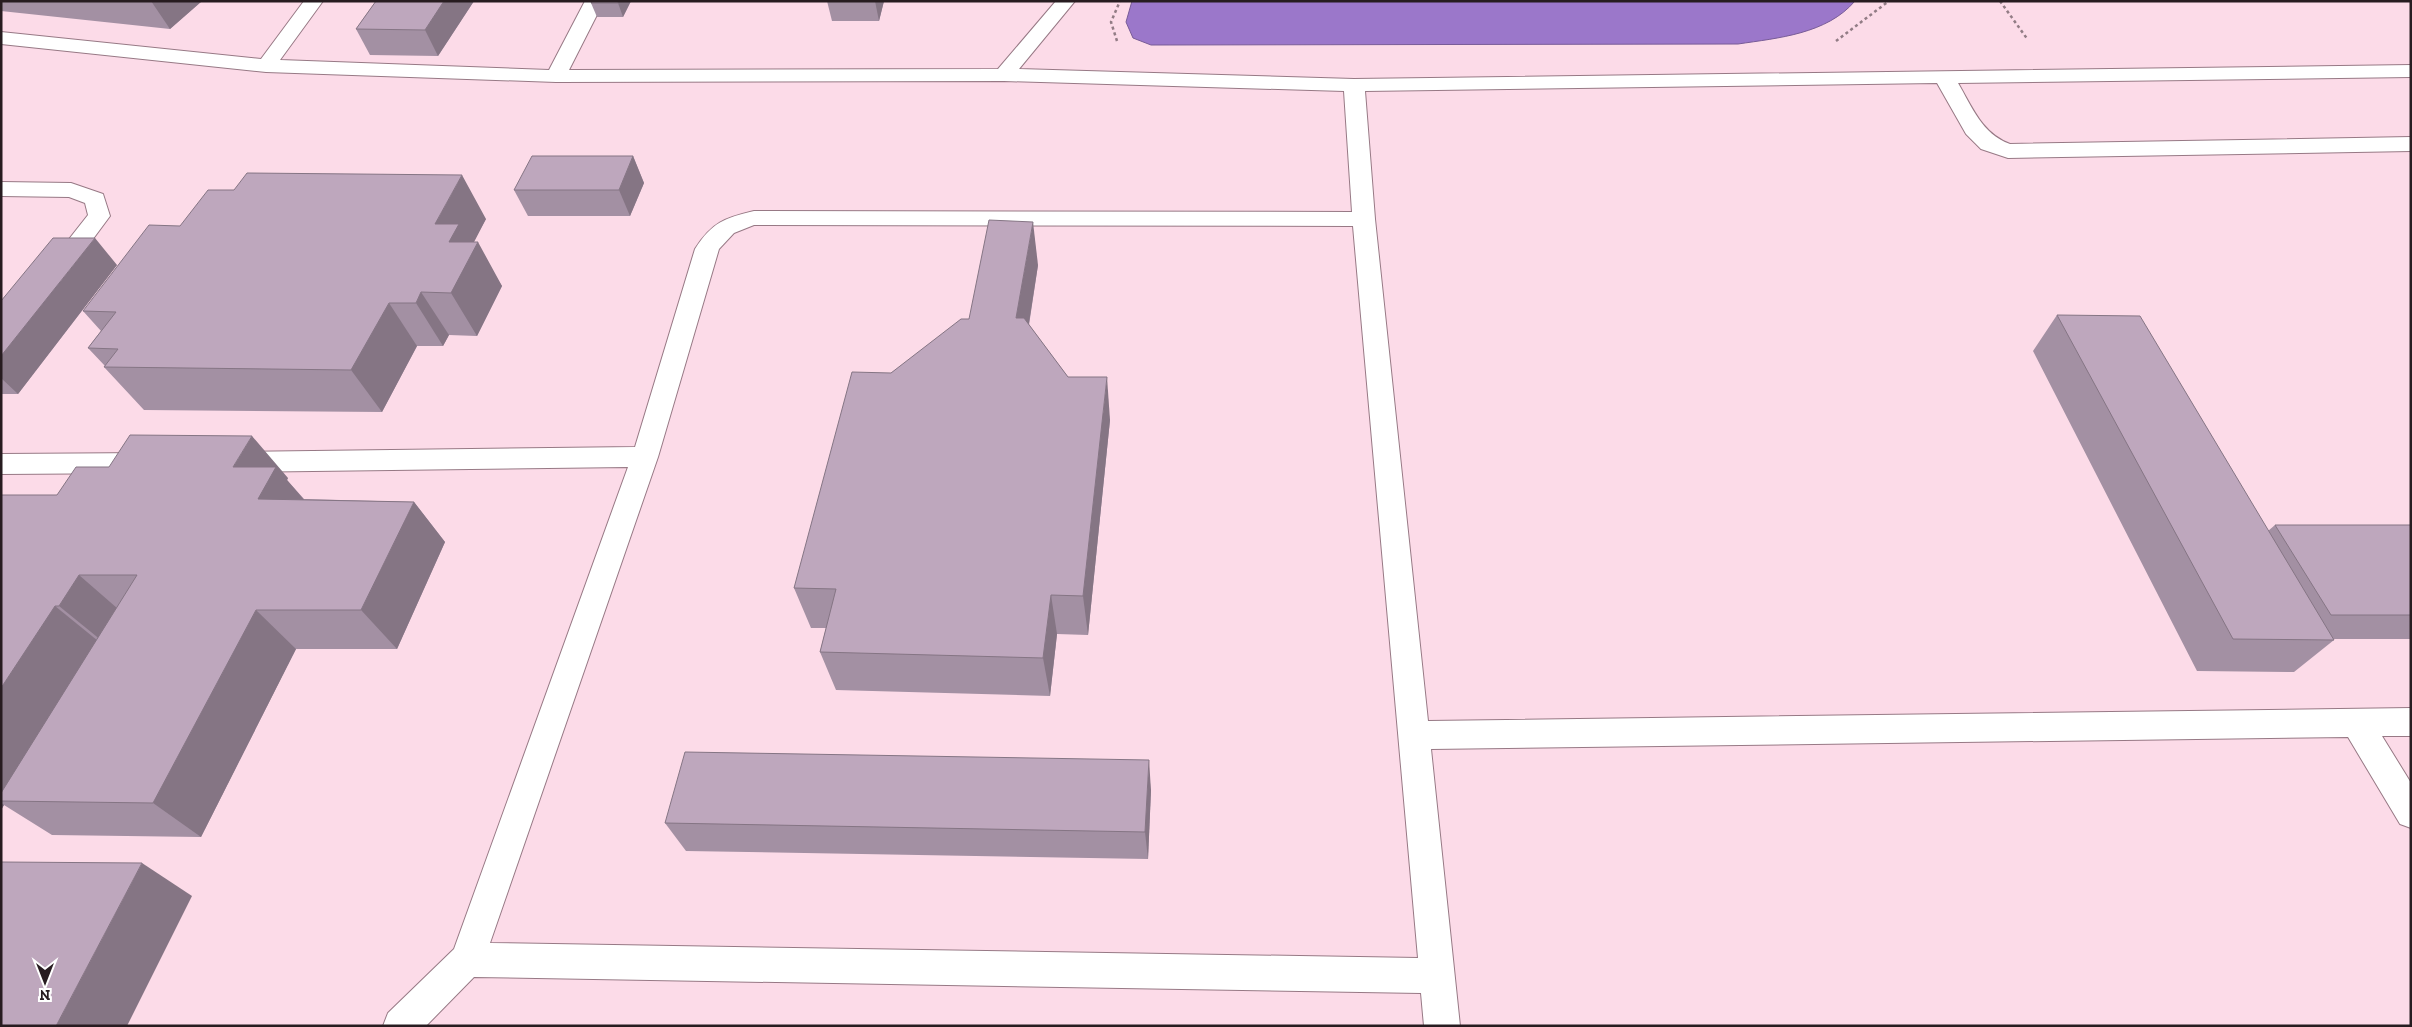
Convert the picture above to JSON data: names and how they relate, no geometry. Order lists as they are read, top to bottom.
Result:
{
  "north": "bottom"
}
